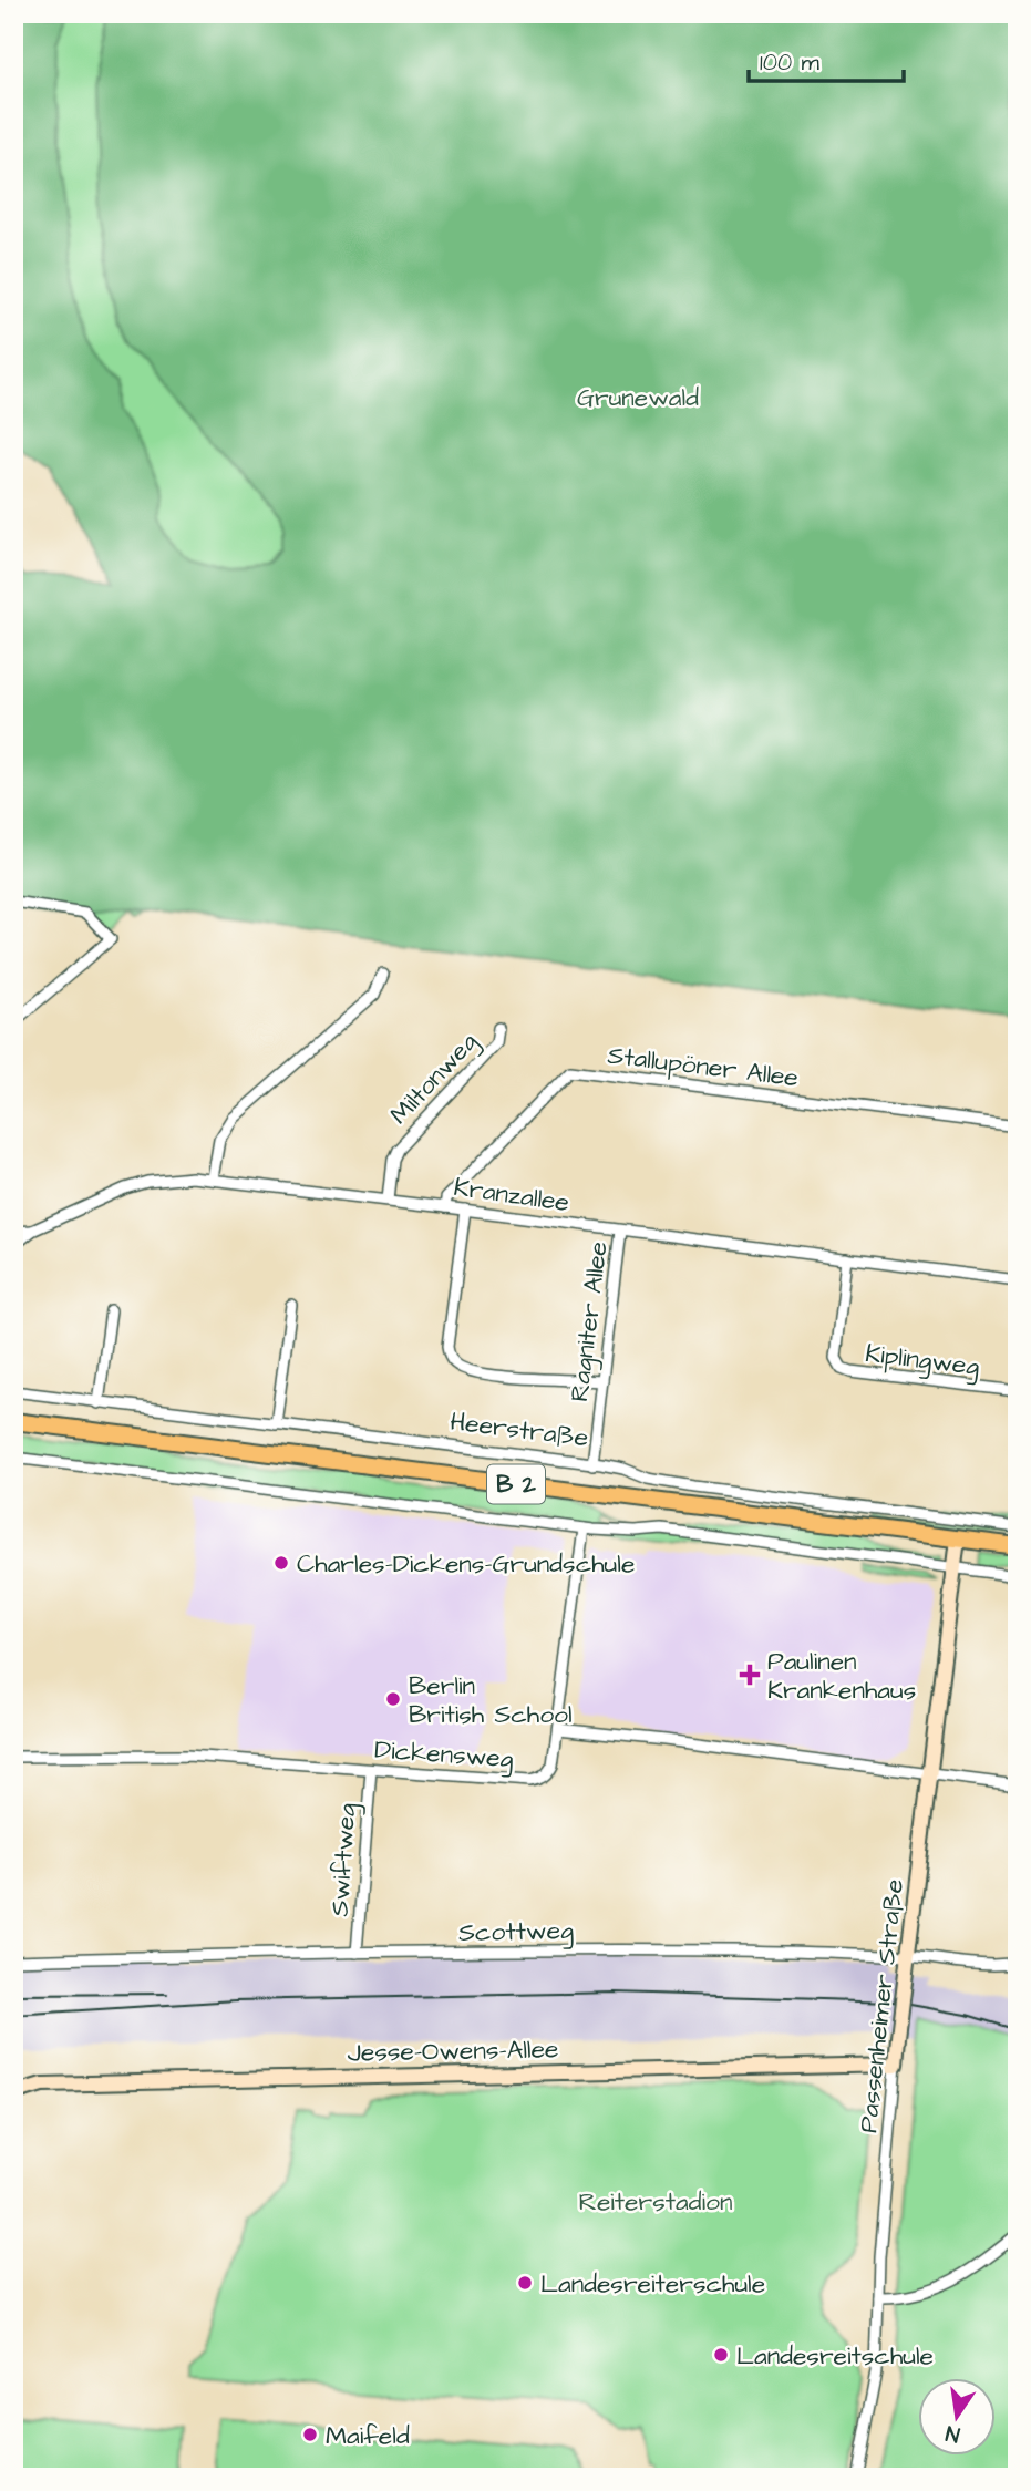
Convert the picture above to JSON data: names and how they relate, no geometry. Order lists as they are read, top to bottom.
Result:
{
  "streets": {
    "main road": ["B 2"],
    "street": [
      "Stallupöner Allee",
      "Miltonweg",
      "Kranzallee",
      "Ragniter Allee",
      "Kiplingweg",
      "Heerstraße",
      "Dickensweg",
      "Swiftweg",
      "Scottweg",
      "Passenheimer Straße",
      "Jesse-Owens-Allee"
    ]
  },
  "crossings": [
    ["Stallupöner Allee", "Kranzallee"],
    ["Miltonweg", "Kranzallee"],
    ["Kranzallee", "Ragniter Allee"],
    ["Kranzallee", "Kiplingweg"],
    ["Ragniter Allee", "Heerstraße"],
    ["B 2", "Passenheimer Straße"],
    ["Dickensweg", "Swiftweg"],
    ["Swiftweg", "Scottweg"],
    ["Scottweg", "Passenheimer Straße"],
    ["Passenheimer Straße", "Jesse-Owens-Allee"]
  ],
  "parks": ["Grunewald", "Reiterstadion"],
  "places": {
    "other": [
      "Charles-Dickens-Grundschule",
      "Berlin British School",
      "Landesreiterschule",
      "Landesreitschule",
      "Maifeld"
    ],
    "health": ["Paulinen Krankenhaus"]
  },
  "scale_bar": "100 m",
  "north": "bottom"
}
